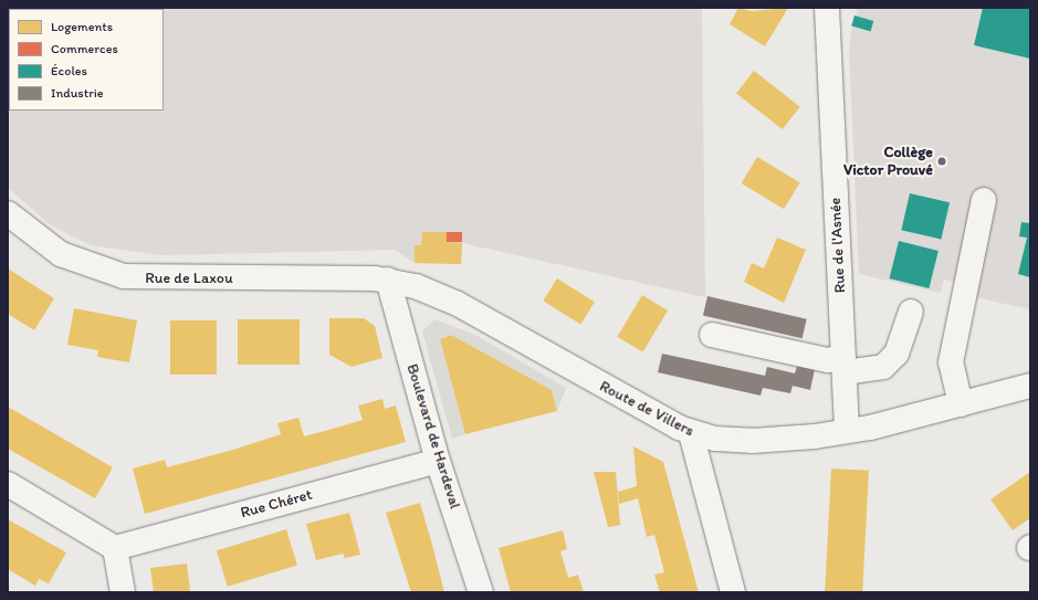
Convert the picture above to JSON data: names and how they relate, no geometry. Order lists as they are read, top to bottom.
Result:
{
  "streets": {
    "street": [
      "Rue de l'Asnée",
      "Rue de Laxou",
      "Route de Villers",
      "Boulevard de Hardeval",
      "Rue Chéret"
    ]
  },
  "crossings": [
    ["Rue de l'Asnée", "Route de Villers"],
    ["Rue de Laxou", "Route de Villers"],
    ["Rue de Laxou", "Boulevard de Hardeval"],
    ["Route de Villers", "Boulevard de Hardeval"],
    ["Boulevard de Hardeval", "Rue Chéret"]
  ],
  "places": ["Collège Victor Prouvé"],
  "legend": [
    "Logements",
    "Commerces",
    "Écoles",
    "Industrie"
  ]
}
